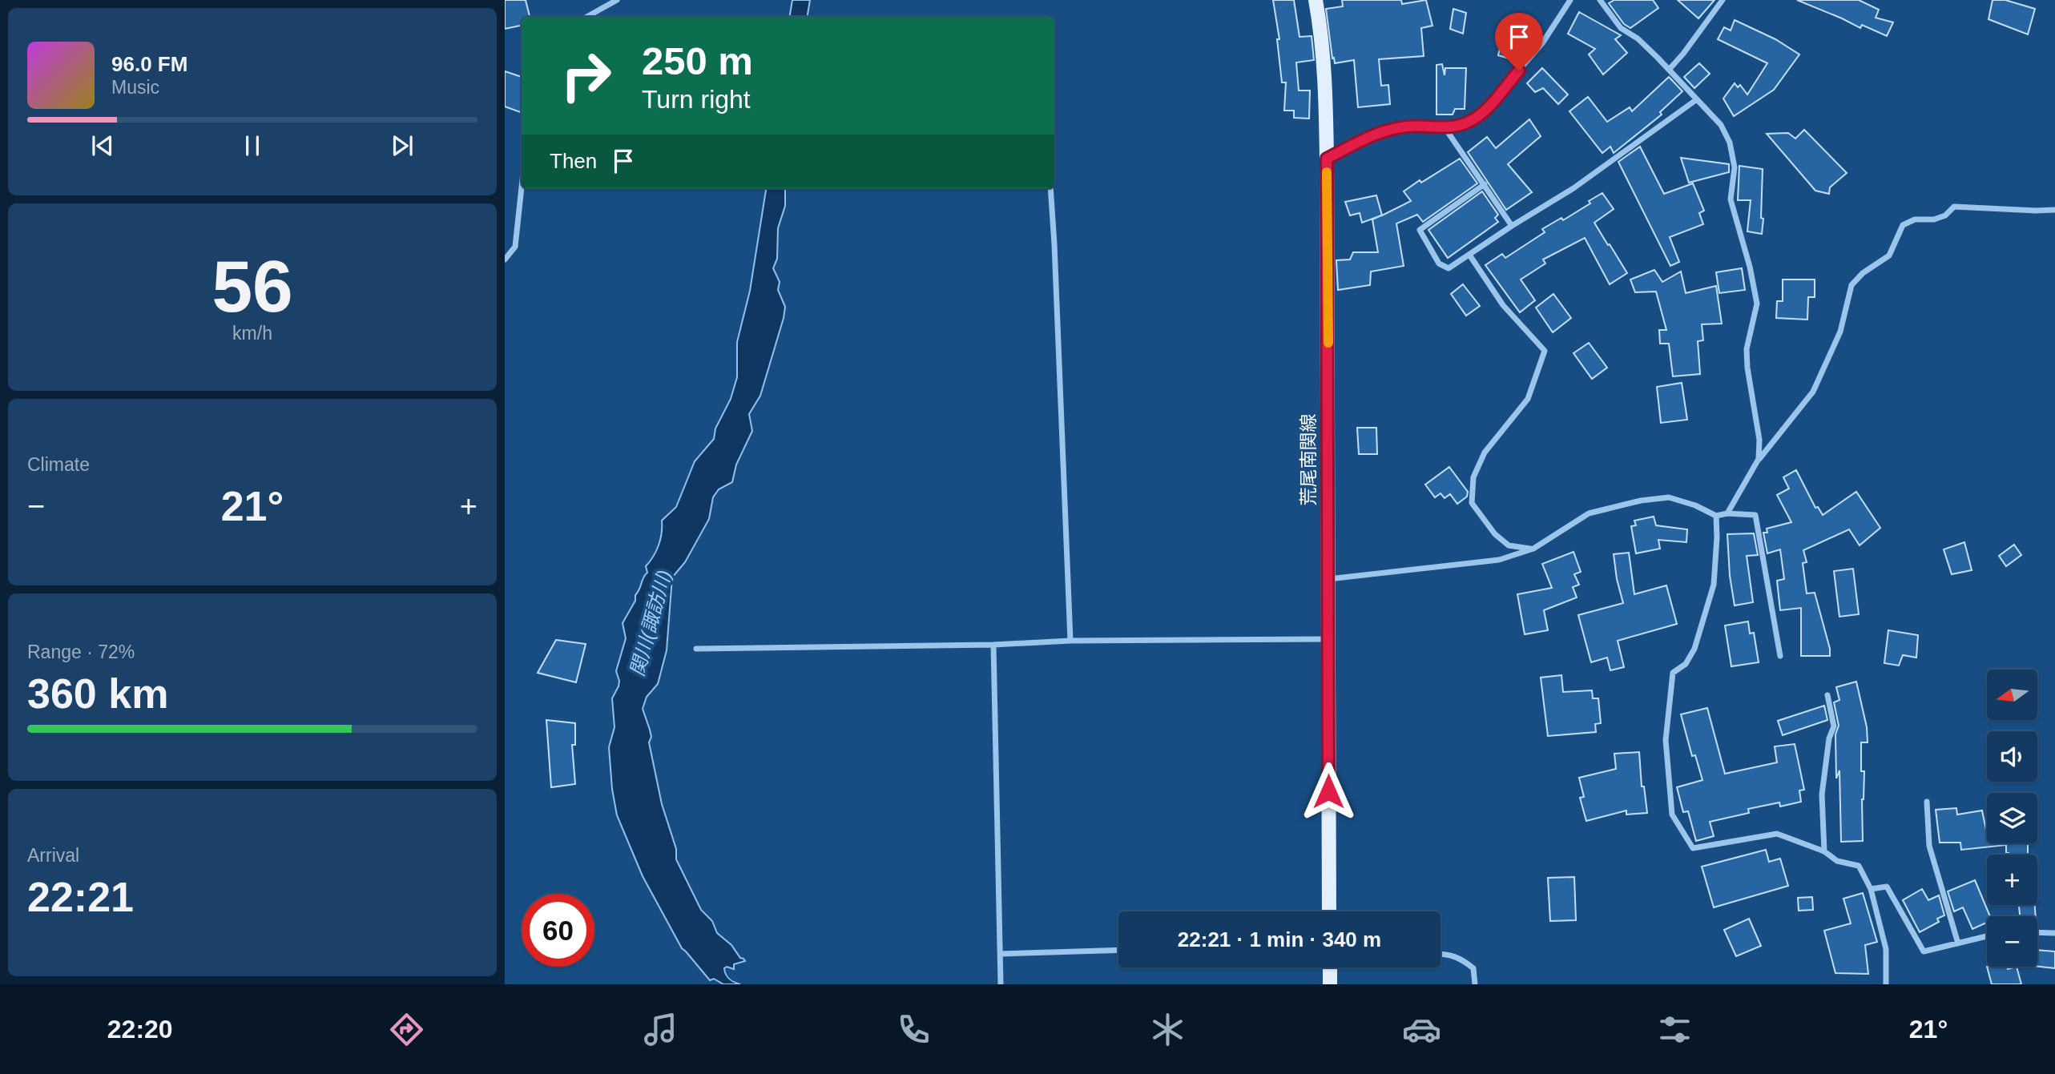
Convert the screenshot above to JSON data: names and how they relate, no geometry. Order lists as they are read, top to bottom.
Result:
{
  "streets": {
    "main road": ["荒尾南関線"]
  },
  "water": ["関川(諏訪川)"],
  "north": "left",
  "page": {
    "turn": ["250 m", "Turn right"],
    "song": ["96.0 FM", "Music"],
    "then": "Then",
    "tile": [
      ["56", "km/h"],
      "Climate",
      ["Range · 72%", "360 km"],
      ["Arrival", "22:21"]
    ],
    "heat": ["−", "21°", "+"],
    "map_buttons": ["+", "−"],
    "limit": "60",
    "trip": "22:21 · 1 min · 340 m",
    "tabs": ["22:20", "21°"]
  }
}
